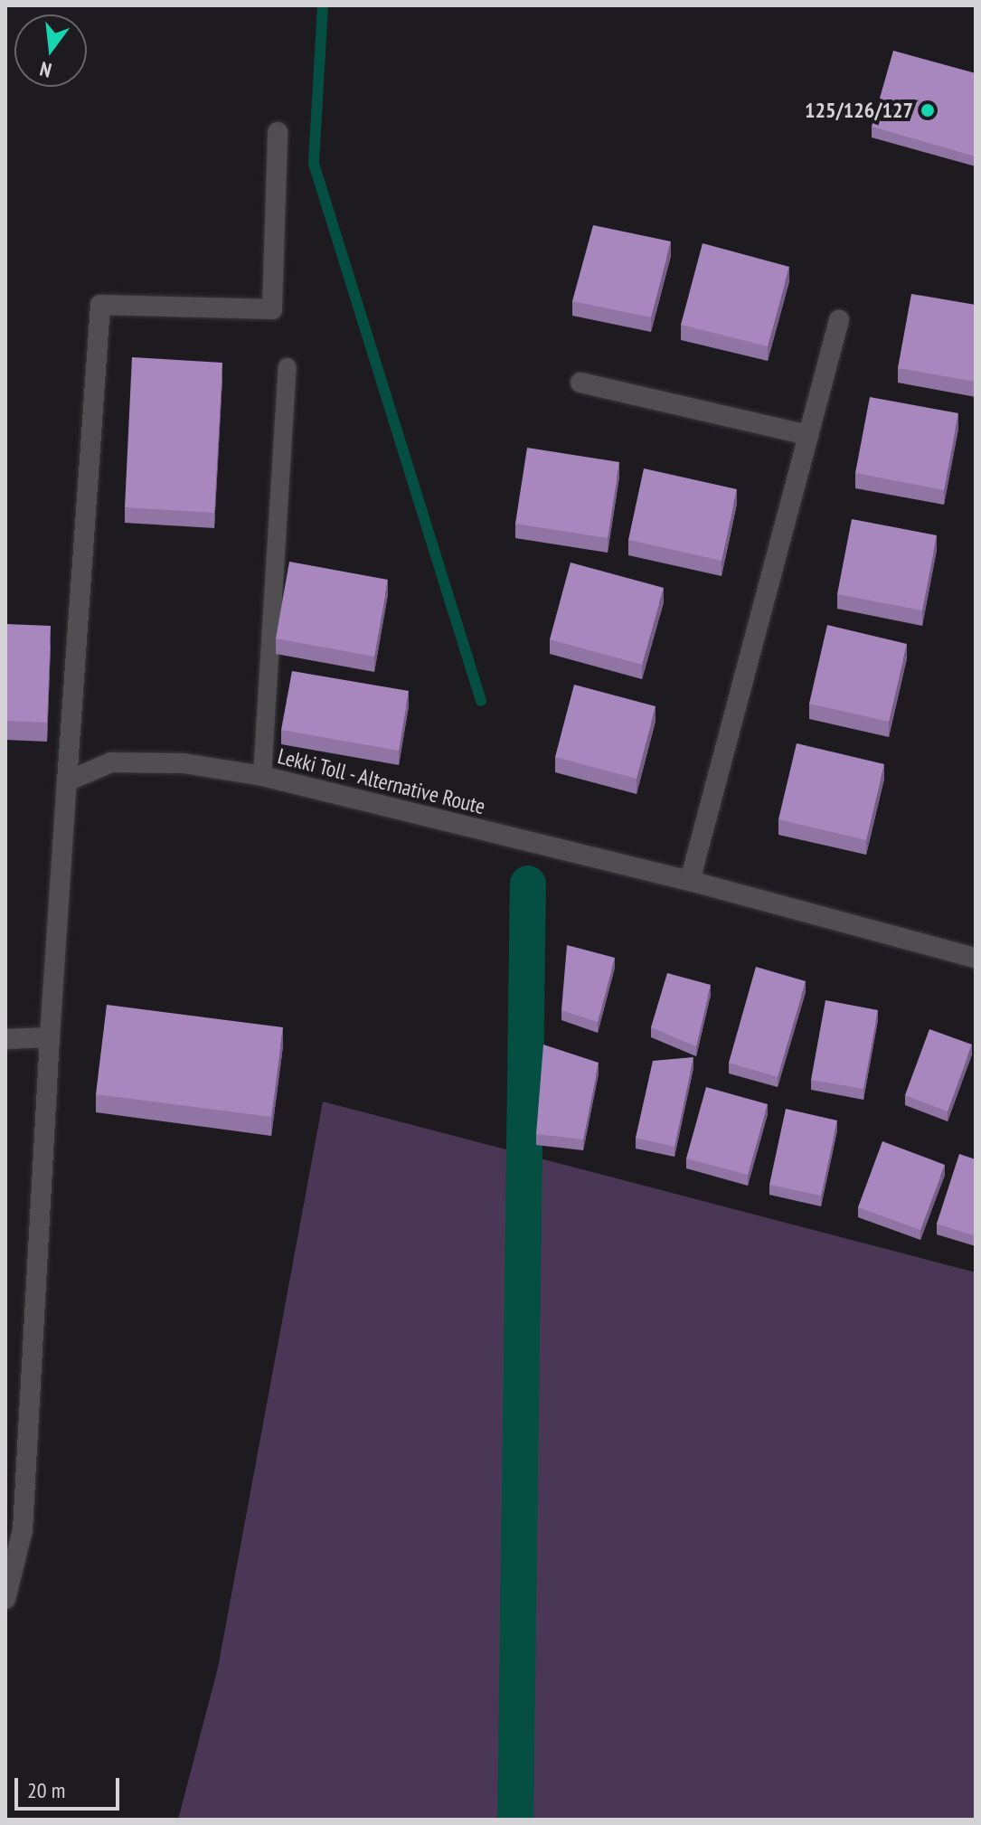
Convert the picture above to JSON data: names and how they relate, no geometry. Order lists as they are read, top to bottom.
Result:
{
  "streets": {
    "street": ["Lekki Toll - Alternative Route"]
  },
  "places": ["125/126/127"],
  "scale_bar": "20 m",
  "north": "bottom"
}
